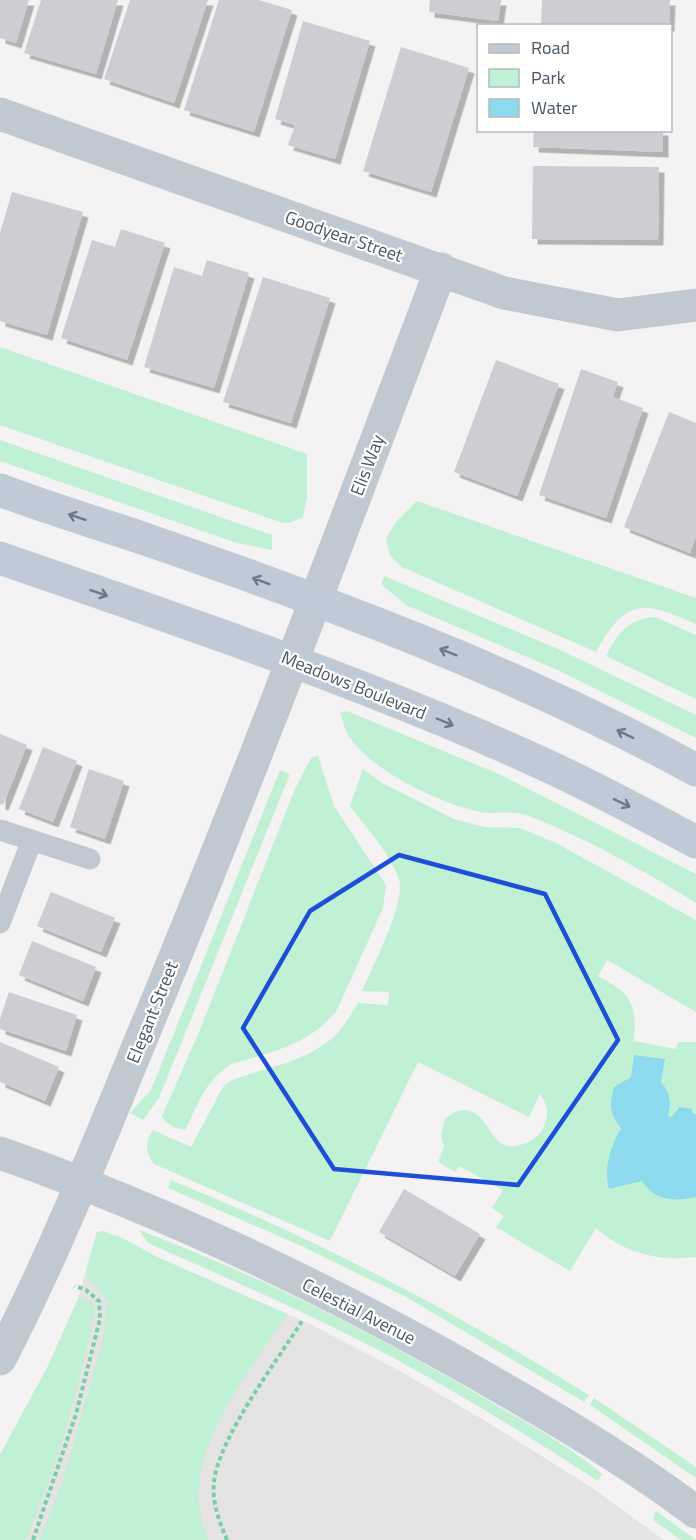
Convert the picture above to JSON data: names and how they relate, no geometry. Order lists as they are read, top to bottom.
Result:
{
  "streets": {
    "main road": ["Meadows Boulevard"],
    "street": [
      "Goodyear Street",
      "Elis Way",
      "Elegant Street",
      "Celestial Avenue"
    ]
  },
  "crossings": [
    ["Goodyear Street", "Elis Way"],
    ["Elis Way", "Meadows Boulevard"],
    ["Elis Way", "Elegant Street"],
    ["Meadows Boulevard", "Elegant Street"],
    ["Elegant Street", "Celestial Avenue"]
  ],
  "legend": ["Road", "Park", "Water"]
}
